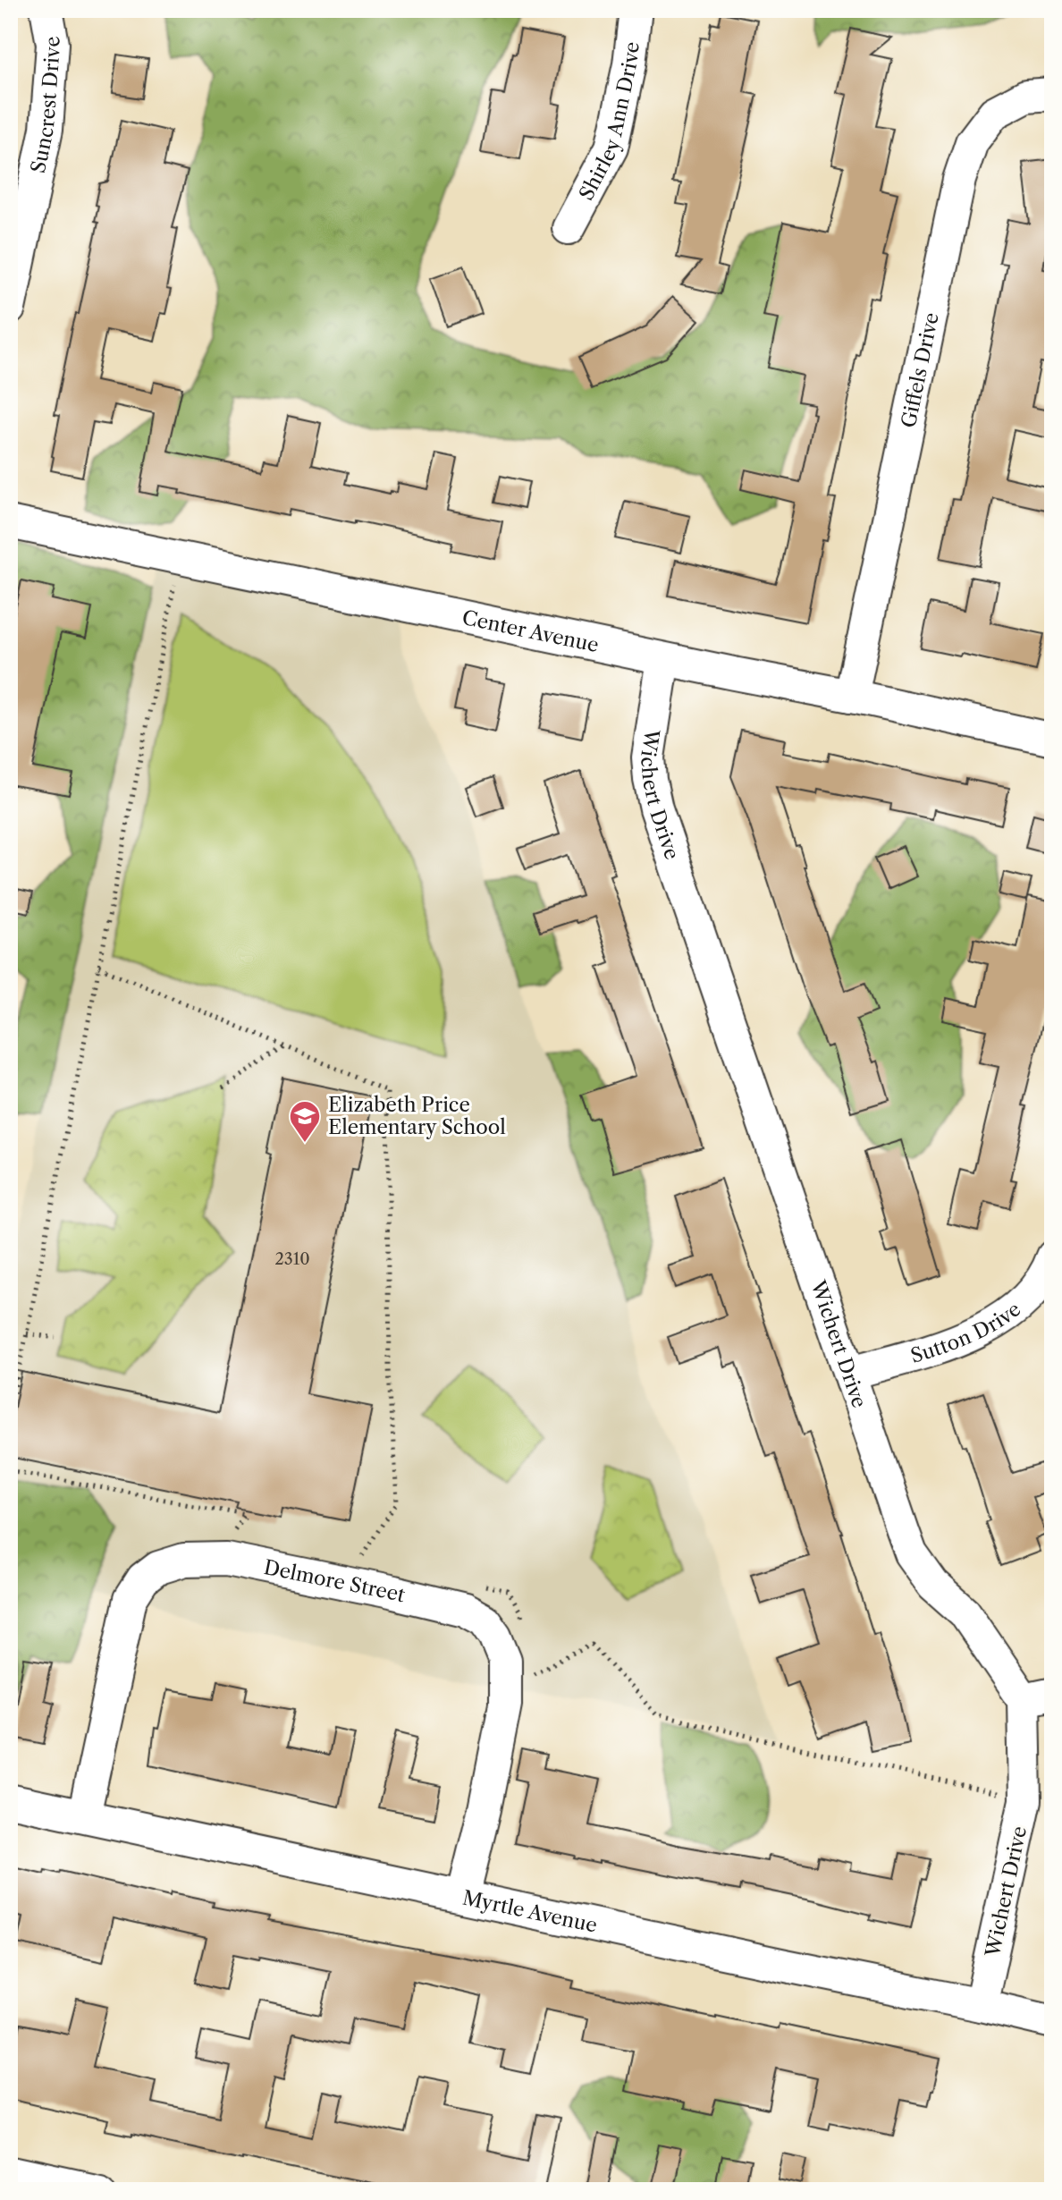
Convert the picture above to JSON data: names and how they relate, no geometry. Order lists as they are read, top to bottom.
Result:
{
  "streets": {
    "street": [
      "Suncrest Drive",
      "Shirley Ann Drive",
      "Giffels Drive",
      "Center Avenue",
      "Wichert Drive",
      "Sutton Drive",
      "Delmore Street",
      "Myrtle Avenue"
    ]
  },
  "crossings": [
    ["Giffels Drive", "Center Avenue"],
    ["Center Avenue", "Wichert Drive"],
    ["Wichert Drive", "Sutton Drive"],
    ["Wichert Drive", "Myrtle Avenue"],
    ["Delmore Street", "Myrtle Avenue"]
  ],
  "places": {
    "school or university": ["Elizabeth Price Elementary School"]
  },
  "house_numbers": ["2310"]
}
